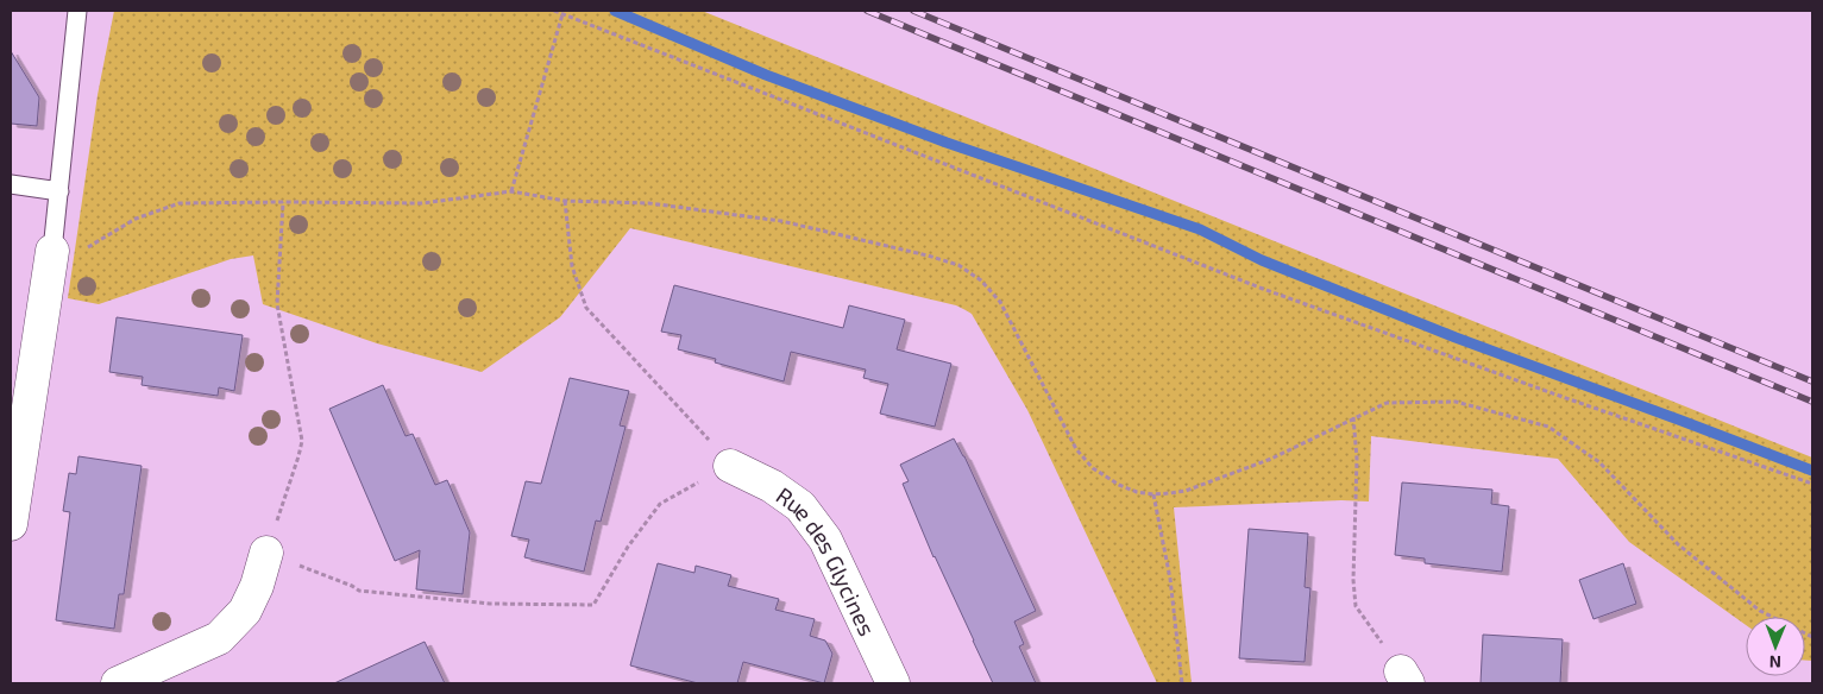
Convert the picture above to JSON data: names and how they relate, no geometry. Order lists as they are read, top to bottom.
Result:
{
  "streets": {
    "street": ["Rue des Glycines"]
  },
  "north": "bottom"
}
